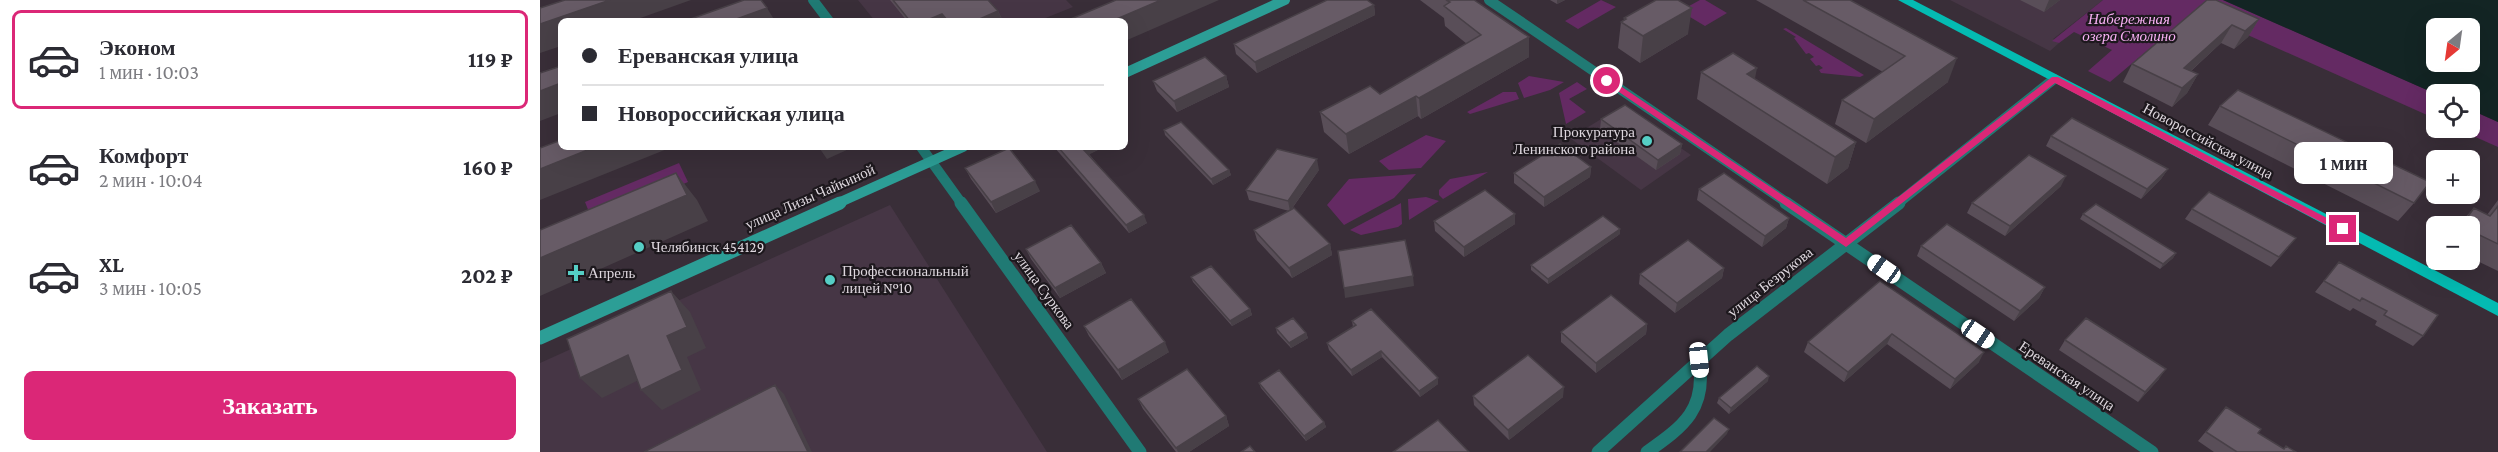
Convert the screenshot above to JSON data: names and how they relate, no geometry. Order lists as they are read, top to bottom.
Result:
{
  "streets": {
    "main road": ["Новороссийская улица"],
    "street": [
      "улица Лизы Чайкиной",
      "улица Безрукова",
      "улица Суркова",
      "Ереванская улица"
    ]
  },
  "crossings": [
    ["Новороссийская улица", "улица Безрукова"],
    ["улица Лизы Чайкиной", "улица Суркова"],
    ["улица Безрукова", "Ереванская улица"]
  ],
  "parks": ["Набережная озера Смолино"],
  "places": {
    "other": ["Прокуратура Ленинского района", "Челябинск 454129", "Профессиональный лицей №10"],
    "health": ["Апрель"]
  },
  "north": "bottom left",
  "page": {
    "list": [
      {
        "name": "Эконом",
        "note": "1 мин · 10:03",
        "value": "119 ₽"
      },
      {
        "name": "Комфорт",
        "note": "2 мин · 10:04",
        "value": "160 ₽"
      },
      {
        "name": "XL",
        "note": "3 мин · 10:05",
        "value": "202 ₽"
      }
    ],
    "map_buttons": ["+", "−"],
    "banner": ["Ереванская улица", "Новороссийская улица"],
    "bubble": "1 мин",
    "buttons": "Заказать"
  }
}
